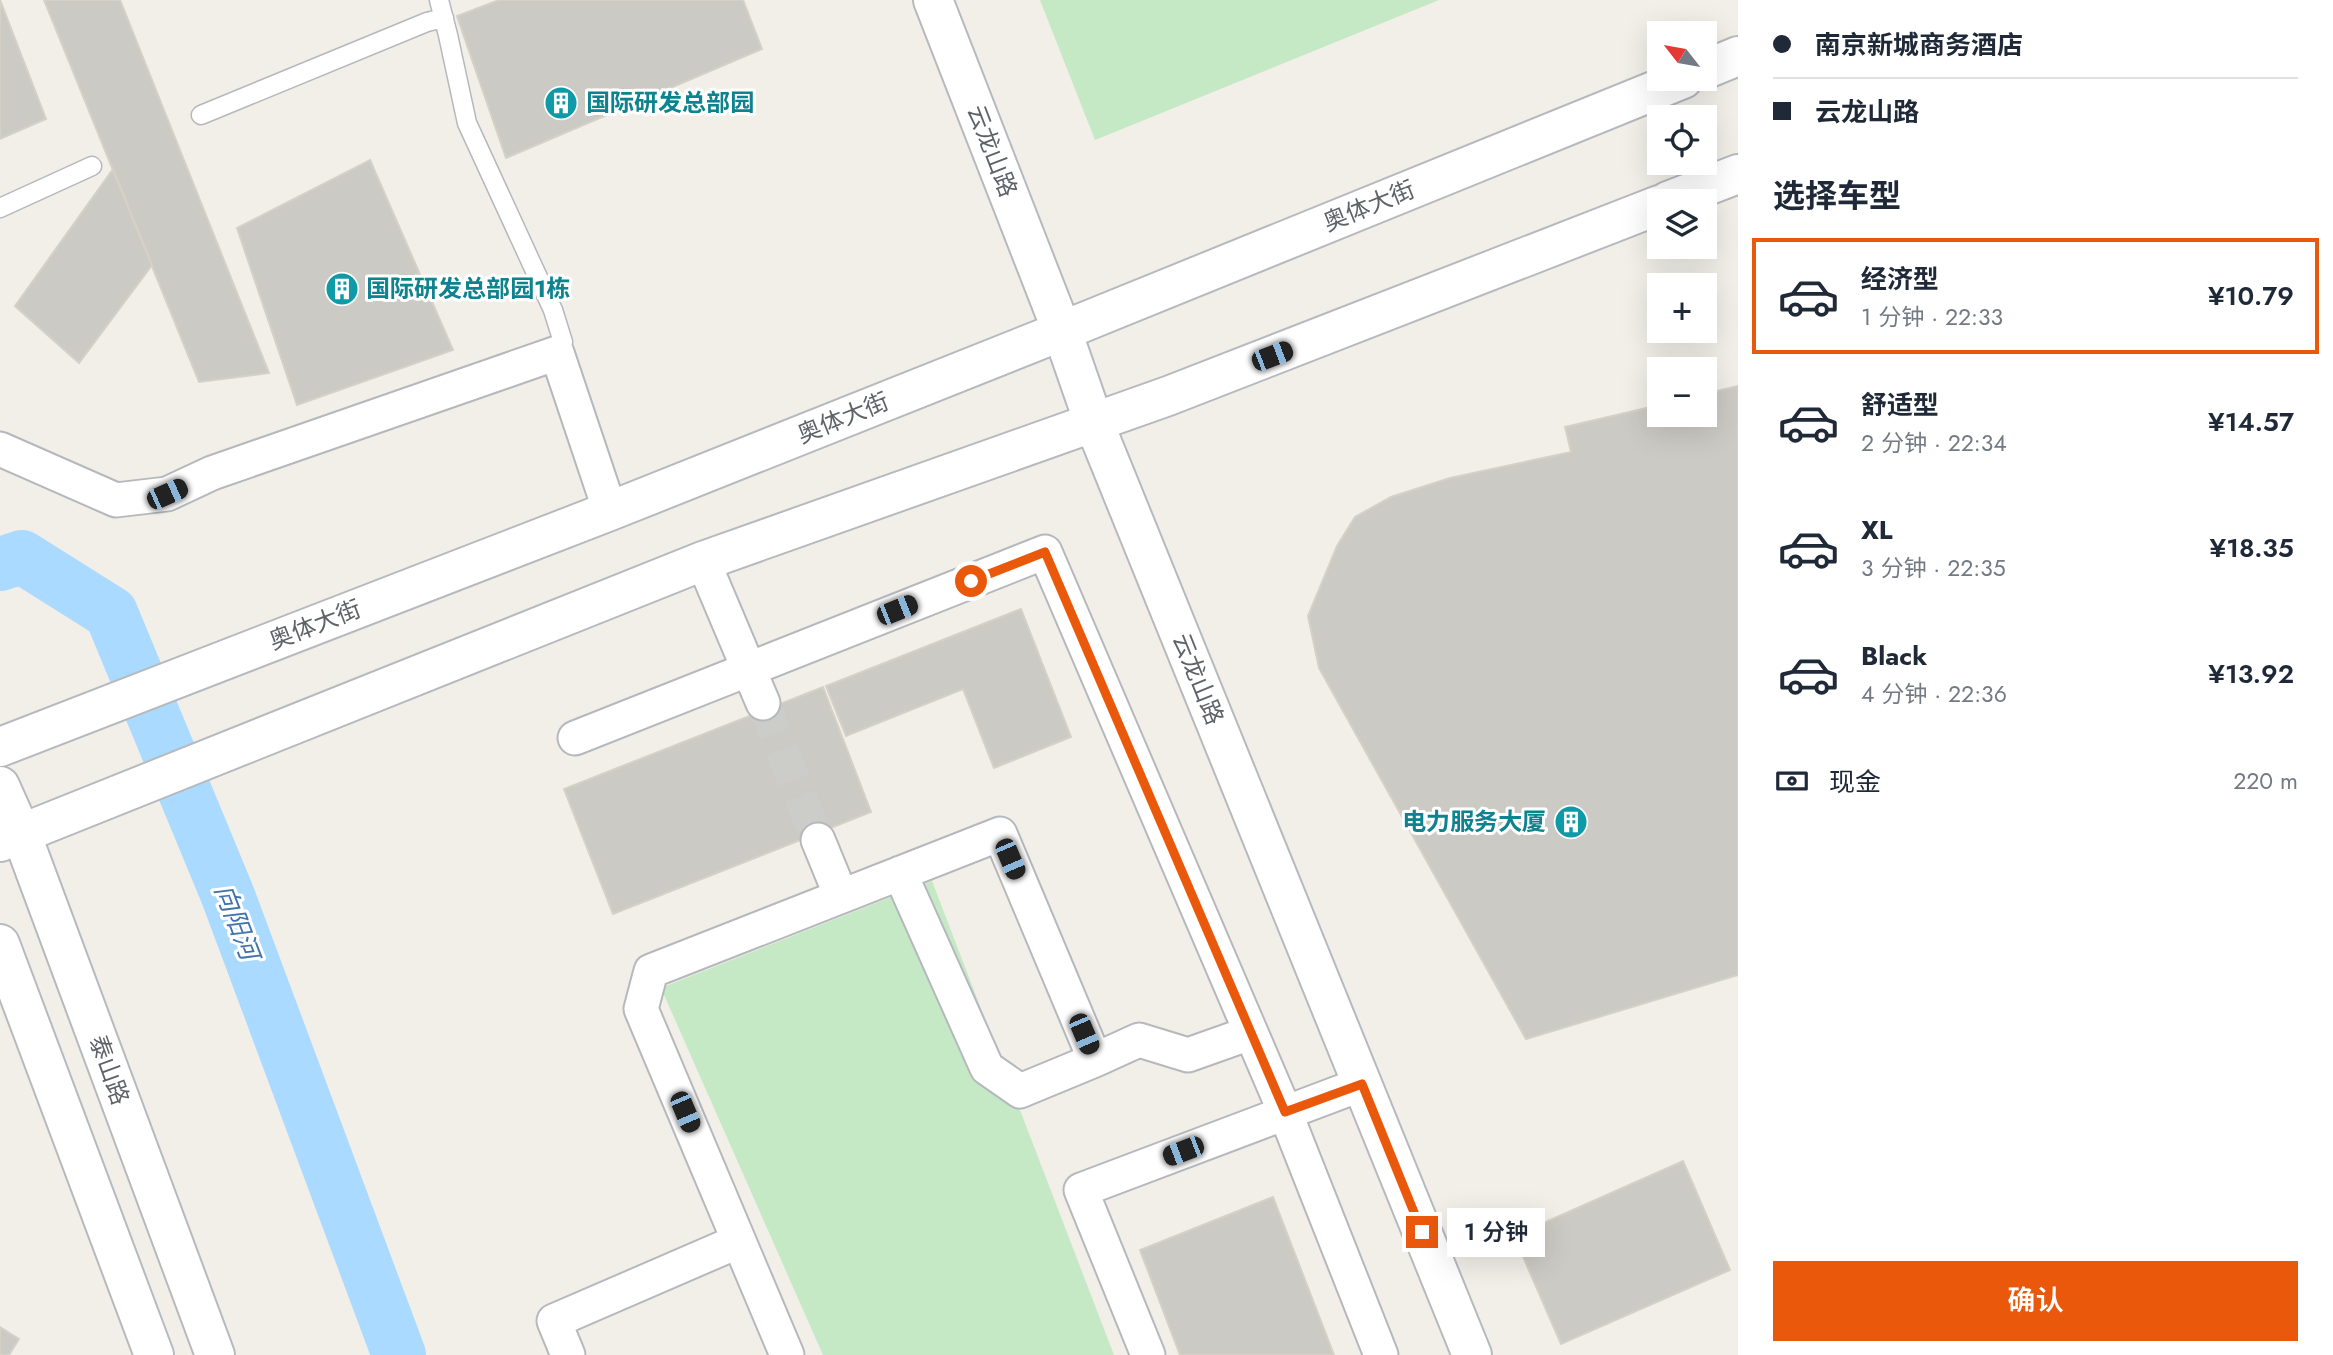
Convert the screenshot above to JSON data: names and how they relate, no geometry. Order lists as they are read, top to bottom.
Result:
{
  "streets": {
    "main road": ["云龙山路", "奥体大街", "泰山路"]
  },
  "crossings": [
    ["云龙山路", "奥体大街"]
  ],
  "water": ["向阳河"],
  "places": {
    "building": ["国际研发总部园", "国际研发总部园1栋", "电力服务大厦"]
  },
  "north": "top left",
  "page": {
    "banner": ["南京新城商务酒店", "云龙山路"],
    "map_buttons": ["+", "−"],
    "heading": "选择车型",
    "list": [
      {
        "name": "经济型",
        "note": "1 分钟 · 22:33",
        "value": "¥10.79"
      },
      {
        "name": "舒适型",
        "note": "2 分钟 · 22:34",
        "value": "¥14.57"
      },
      {
        "name": "XL",
        "note": "3 分钟 · 22:35",
        "value": "¥18.35"
      },
      {
        "name": "Black",
        "note": "4 分钟 · 22:36",
        "value": "¥13.92"
      }
    ],
    "pay": ["现金", "220 m"],
    "bubble": "1 分钟",
    "buttons": "确认"
  }
}
